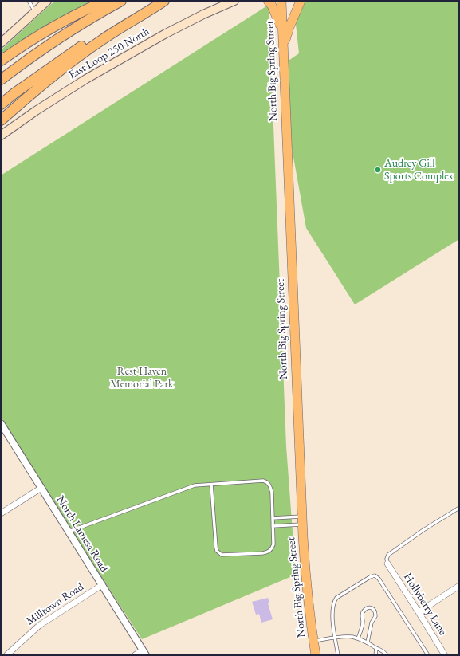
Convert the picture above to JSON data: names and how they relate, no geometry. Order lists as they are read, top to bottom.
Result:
{
  "streets": {
    "highway": ["North Big Spring Street"],
    "main road": ["East Loop 250 North"],
    "street": ["North Lamesa Road", "Milltown Road", "Hollyberry Lane"]
  },
  "crossings": [
    ["North Lamesa Road", "Milltown Road"]
  ],
  "parks": ["Rest Haven Memorial Park"],
  "places": ["Audrey Gill Sports Complex"]
}
